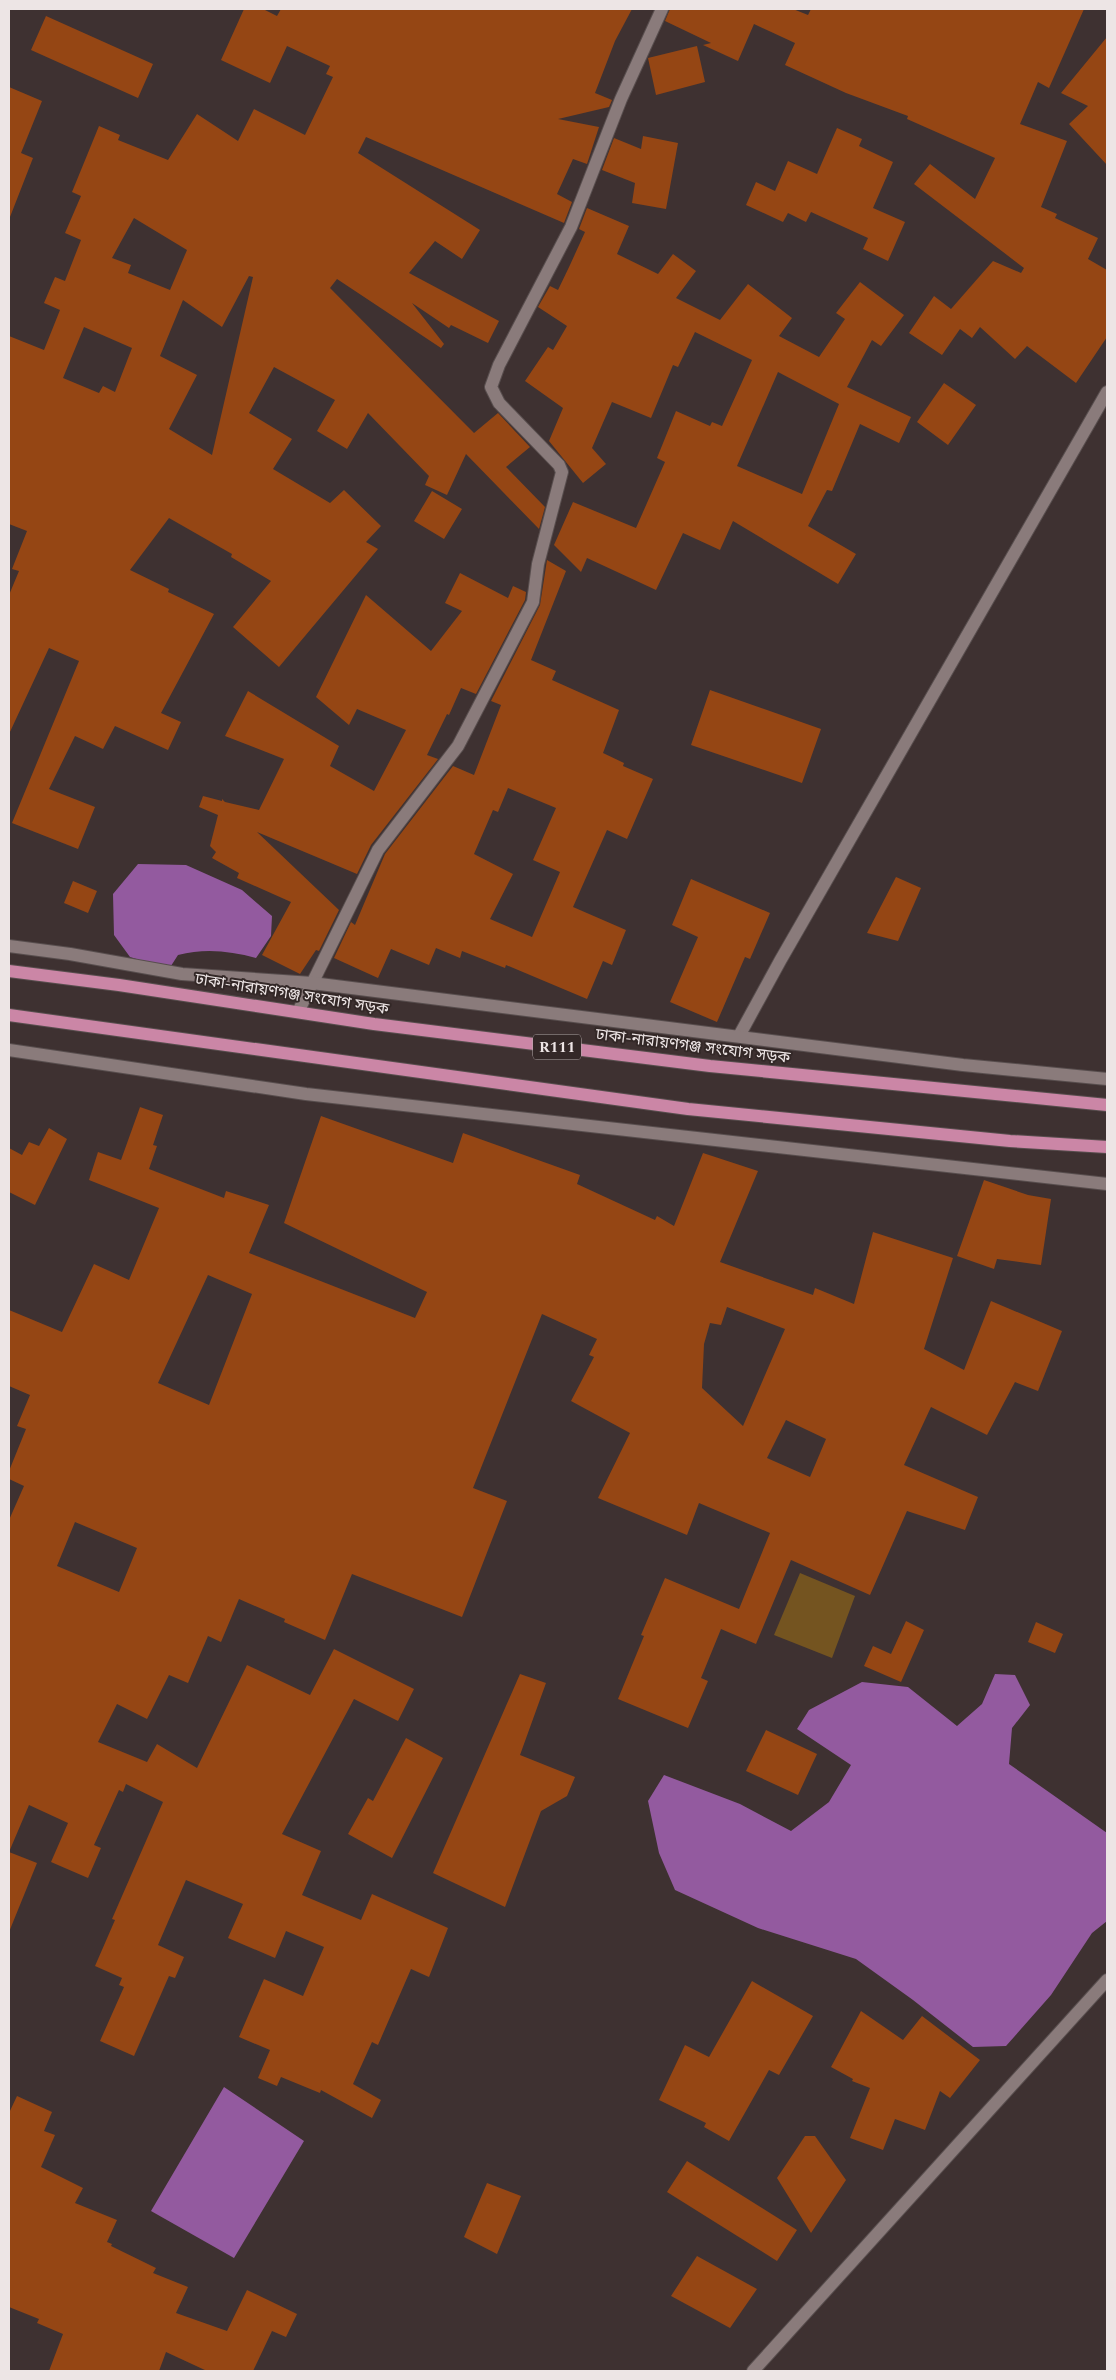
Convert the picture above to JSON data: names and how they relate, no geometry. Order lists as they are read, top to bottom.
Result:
{
  "streets": {
    "main road": ["ঢাকা-নারায়ণগঞ্জ সংযোগ সড়ক", "R111"]
  }
}
